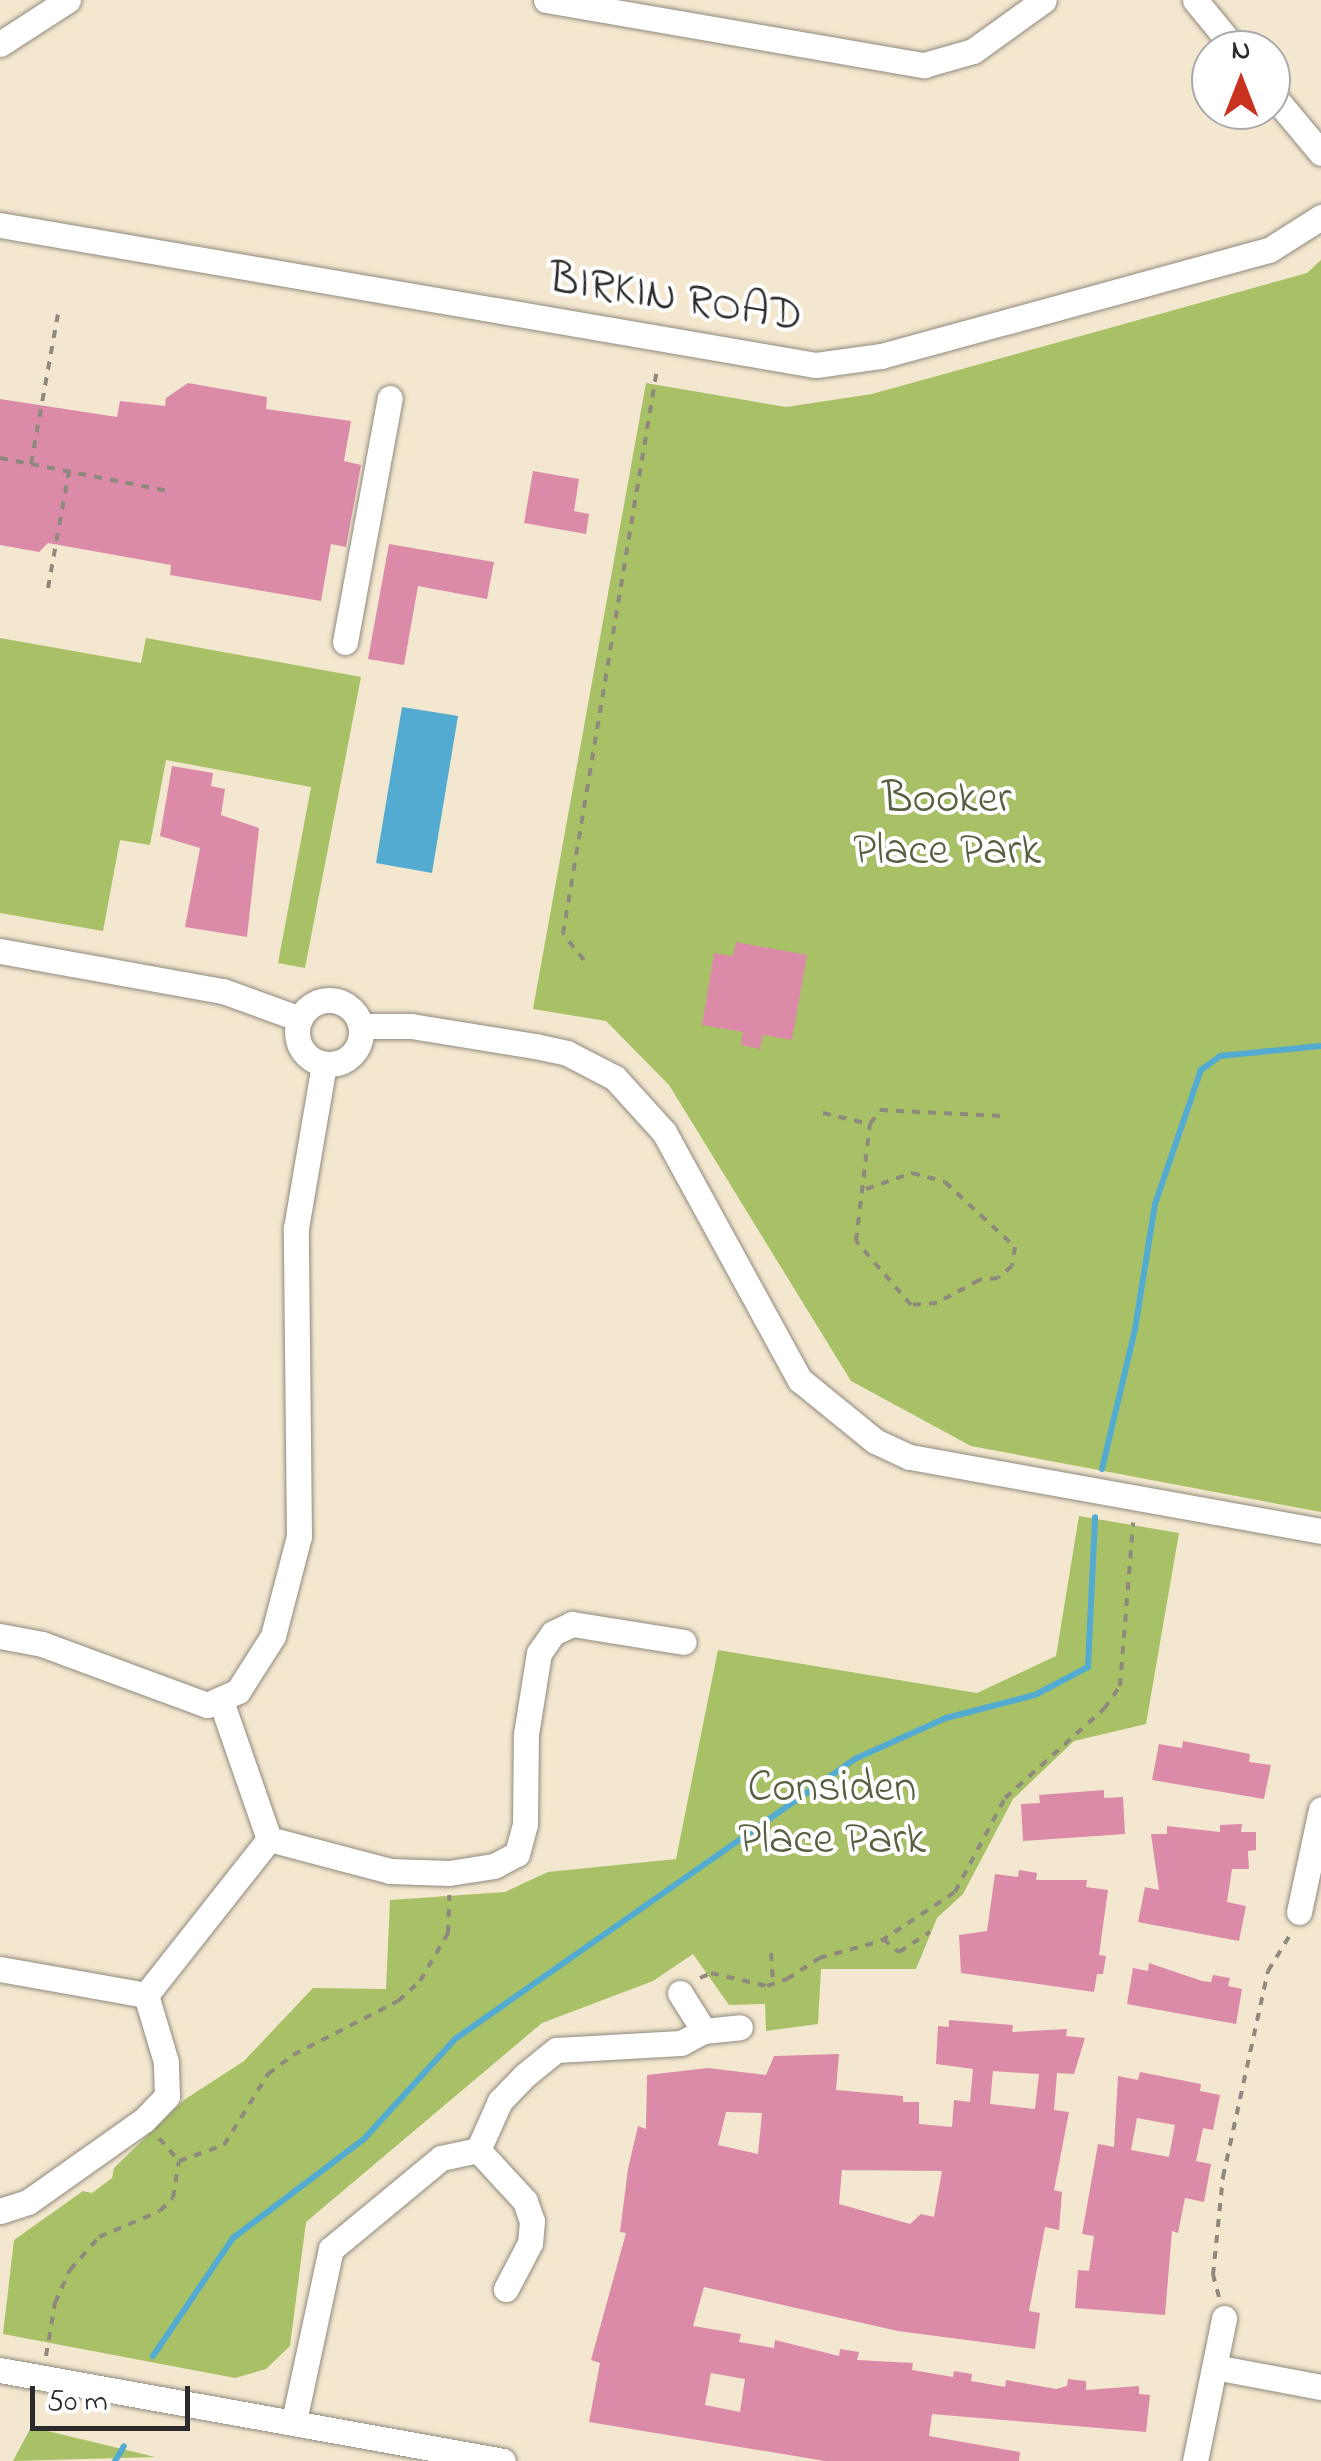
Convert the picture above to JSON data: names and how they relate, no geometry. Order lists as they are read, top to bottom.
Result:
{
  "streets": {
    "street": ["BIRKIN ROAD"]
  },
  "parks": ["Booker Place Park", "Considen Place Park"],
  "scale_bar": "50 m",
  "north": "top"
}
